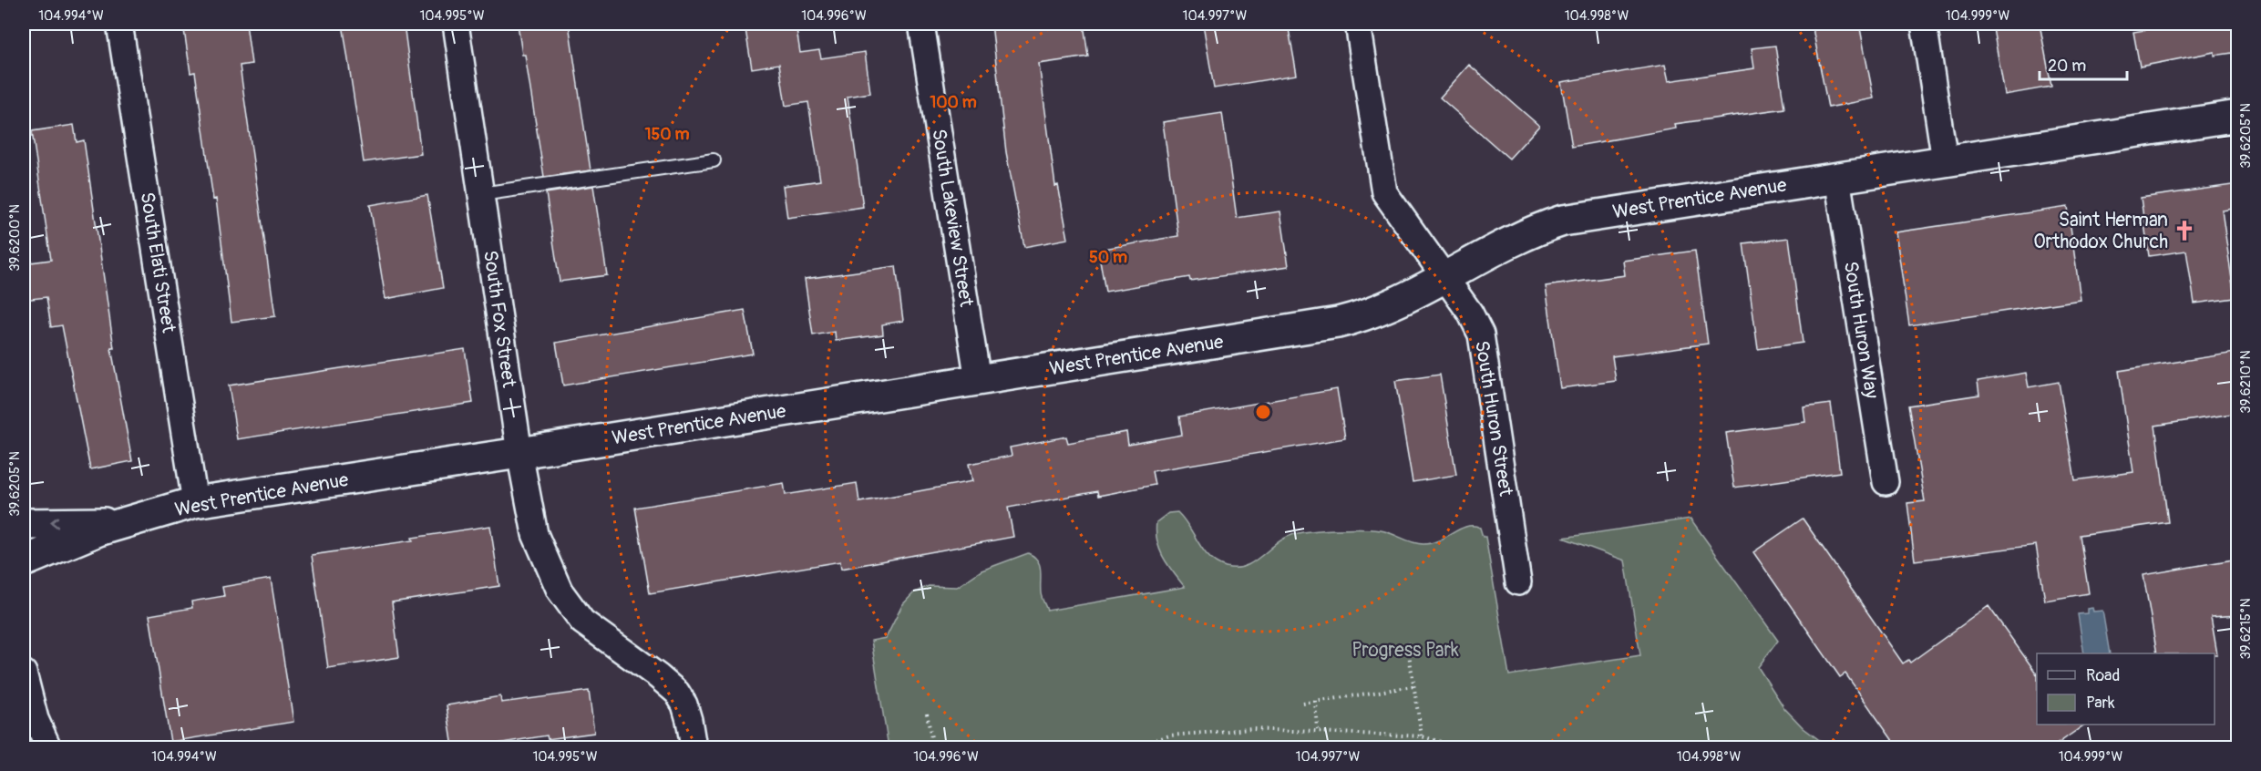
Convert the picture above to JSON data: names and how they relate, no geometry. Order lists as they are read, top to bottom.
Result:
{
  "streets": {
    "street": [
      "West Prentice Avenue",
      "South Lakeview Street",
      "South Elati Street",
      "South Fox Street",
      "South Huron Way",
      "South Huron Street"
    ]
  },
  "crossings": [
    ["West Prentice Avenue", "South Lakeview Street"],
    ["West Prentice Avenue", "South Elati Street"],
    ["West Prentice Avenue", "South Fox Street"],
    ["West Prentice Avenue", "South Huron Way"],
    ["West Prentice Avenue", "South Huron Street"]
  ],
  "parks": ["Progress Park"],
  "places": {
    "church": ["Saint Herman Orthodox Church"]
  },
  "legend": ["Road", "Park"],
  "scale_bar": "20 m",
  "coordinates": [
    "104.994°W",
    "104.995°W",
    "104.996°W",
    "104.997°W",
    "104.998°W",
    "104.999°W",
    "39.6205°N",
    "39.6200°N",
    "39.6210°N",
    "39.6215°N"
  ],
  "rings": ["100 m", "150 m", "50 m"]
}
